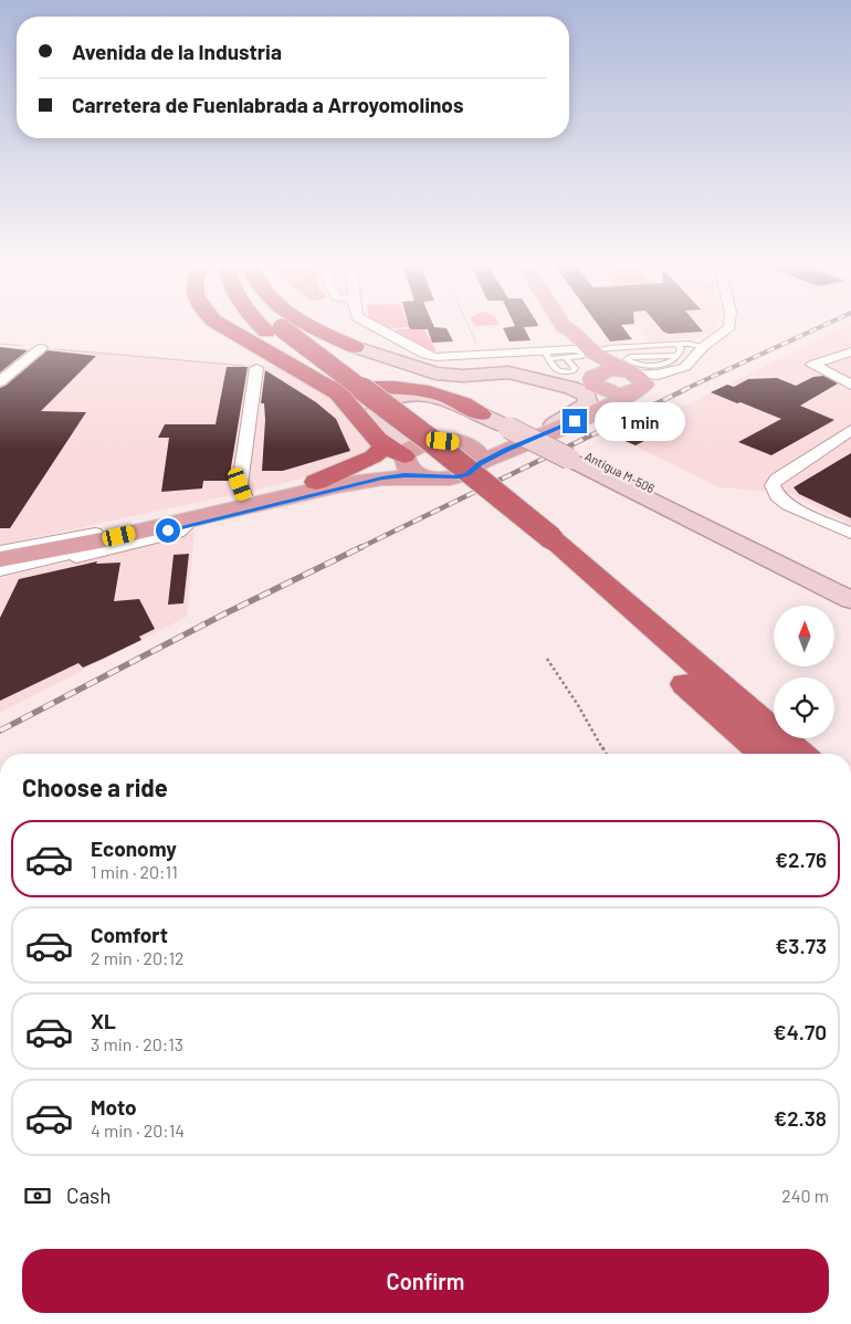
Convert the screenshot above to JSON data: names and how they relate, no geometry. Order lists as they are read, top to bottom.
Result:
{
  "streets": {
    "street": ["Antigua M-506"]
  },
  "north": "top",
  "page": {
    "banner": ["Avenida de la Industria", "Carretera de Fuenlabrada a Arroyomolinos"],
    "bubble": "1 min",
    "heading": "Choose a ride",
    "list": [
      {
        "name": "Economy",
        "note": "1 min · 20:11",
        "value": "€2.76"
      },
      {
        "name": "Comfort",
        "note": "2 min · 20:12",
        "value": "€3.73"
      },
      {
        "name": "XL",
        "note": "3 min · 20:13",
        "value": "€4.70"
      },
      {
        "name": "Moto",
        "note": "4 min · 20:14",
        "value": "€2.38"
      }
    ],
    "pay": ["Cash", "240 m"],
    "buttons": "Confirm"
  }
}
